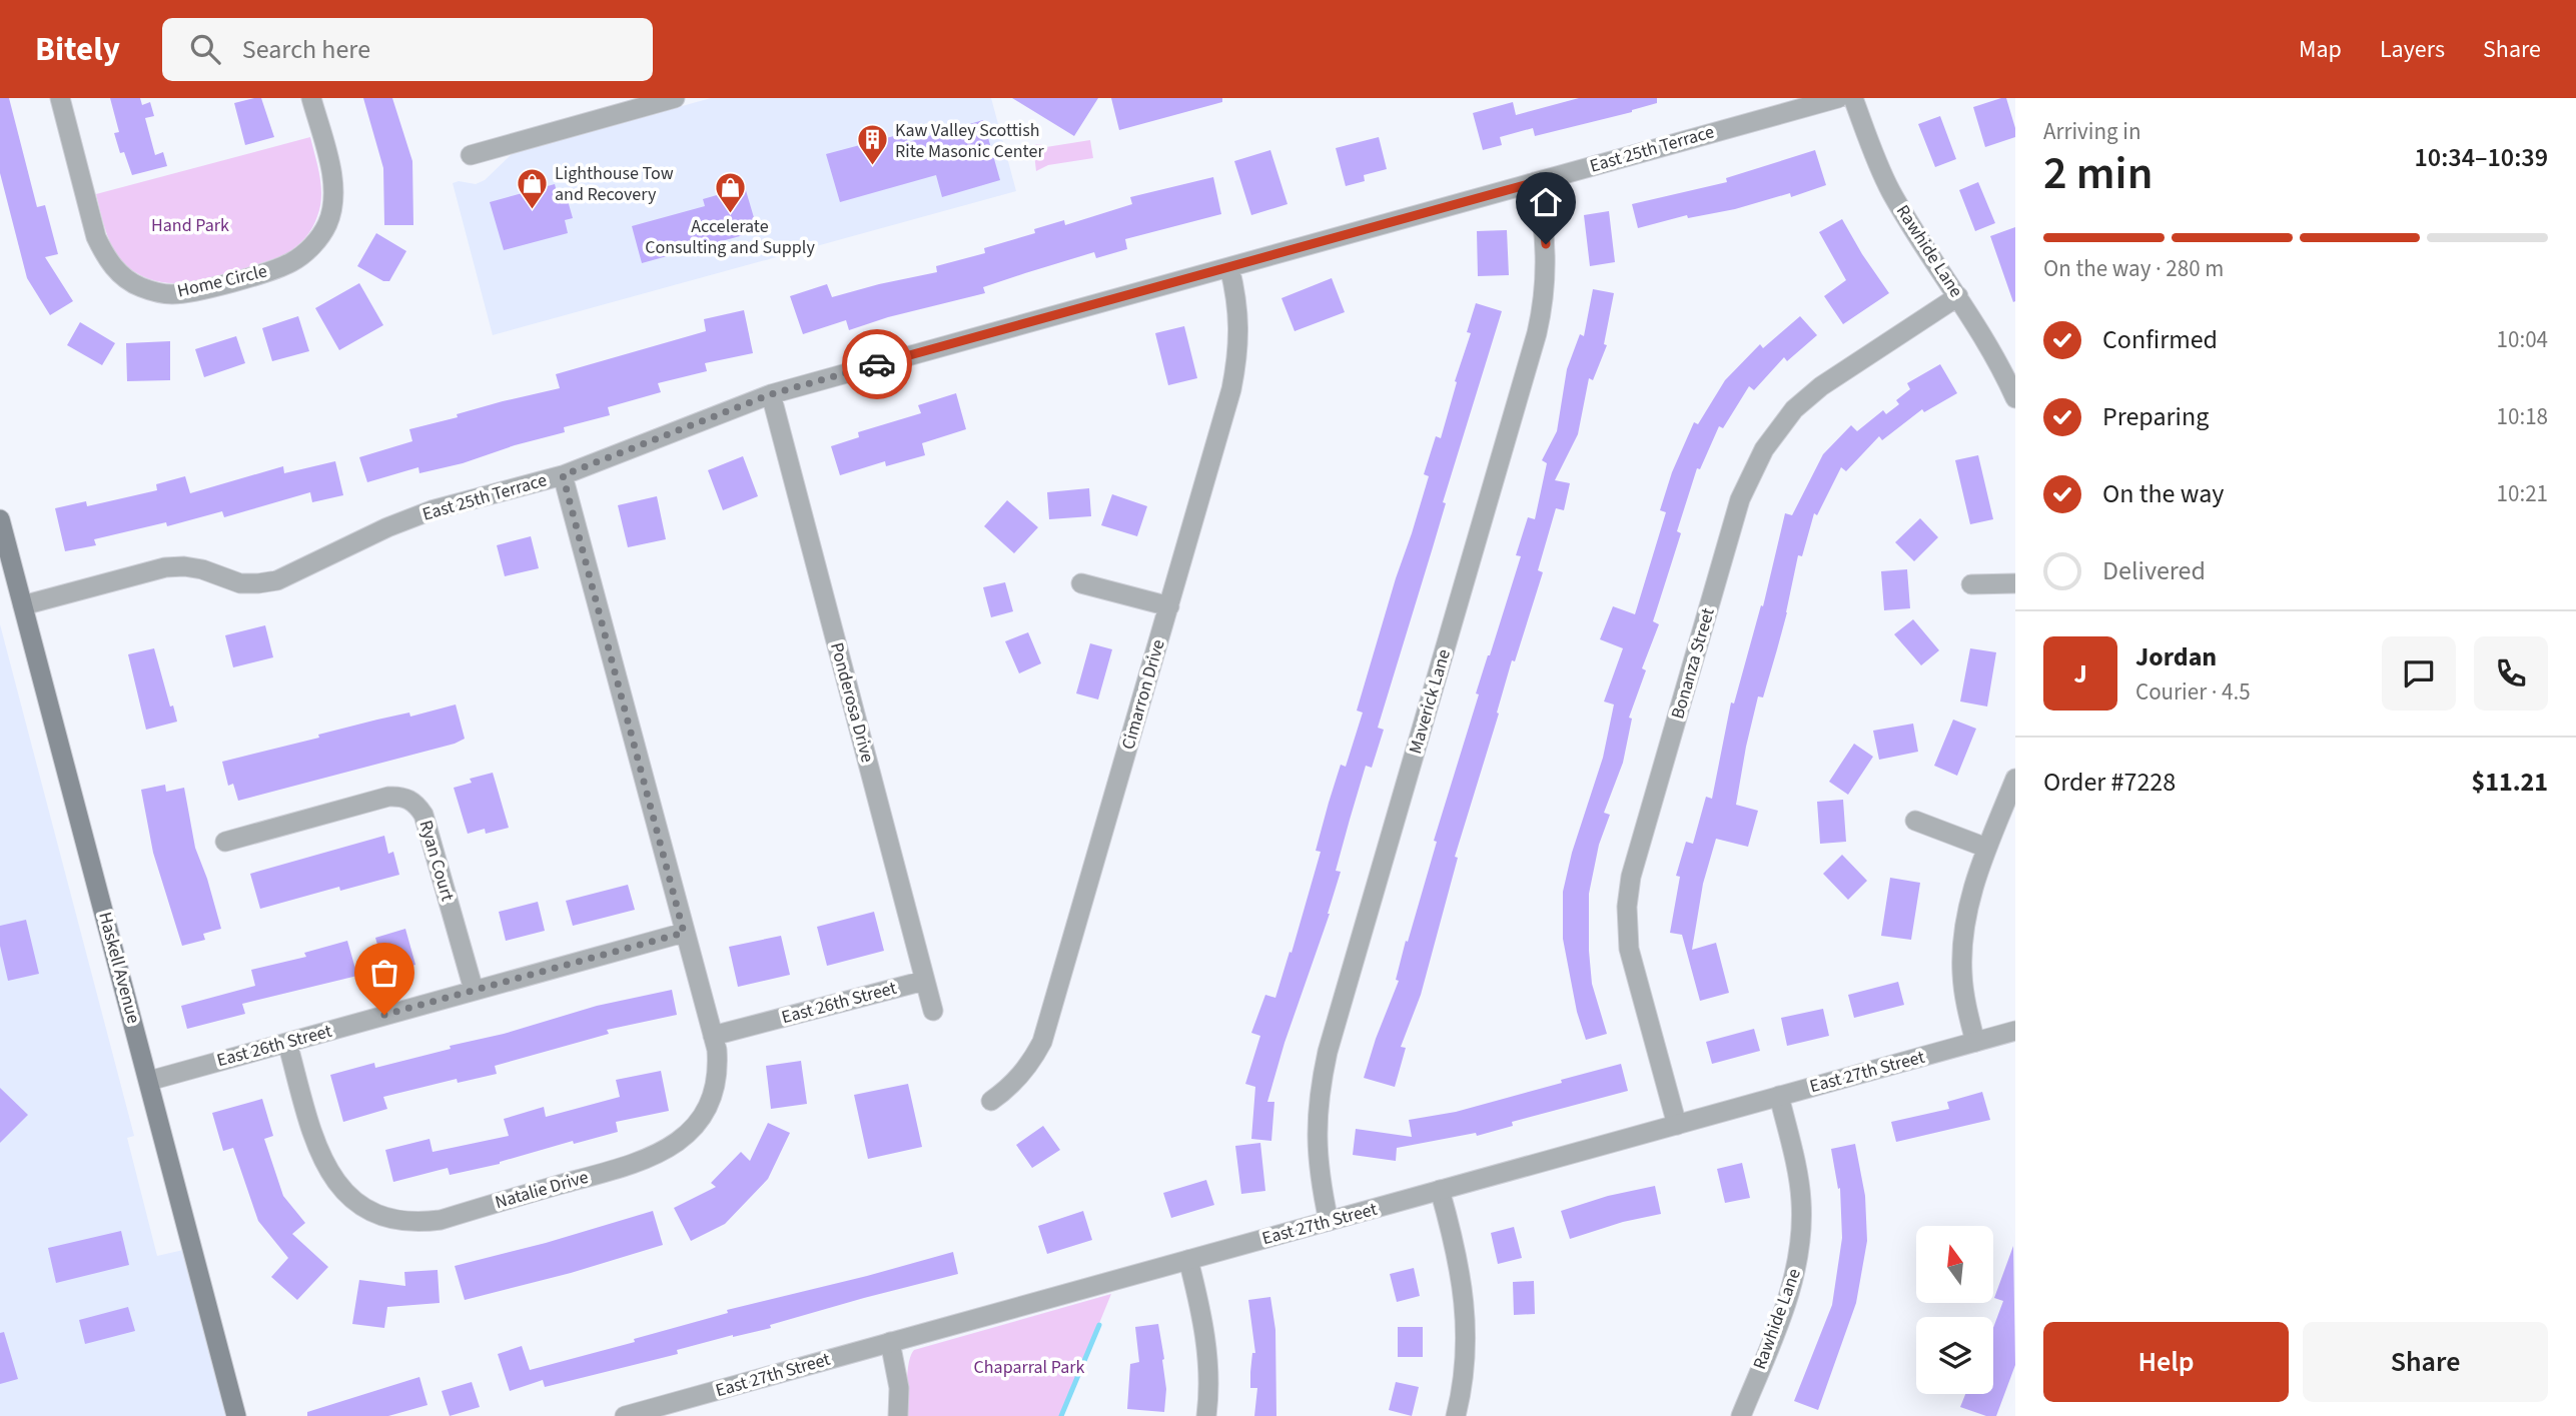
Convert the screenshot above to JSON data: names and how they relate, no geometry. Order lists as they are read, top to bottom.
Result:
{
  "streets": {
    "main road": ["Haskell Avenue"],
    "street": [
      "East 25th Terrace",
      "Rawhide Lane",
      "Home Circle",
      "Bonanza Street",
      "Cimarron Drive",
      "Maverick Lane",
      "Ponderosa Drive",
      "Ryan Court",
      "East 26th Street",
      "East 27th Street",
      "Natalie Drive"
    ]
  },
  "crossings": [
    ["East 25th Terrace", "Cimarron Drive"],
    ["East 25th Terrace", "Maverick Lane"],
    ["East 25th Terrace", "Ponderosa Drive"],
    ["East 25th Terrace", "Haskell Avenue"],
    ["East 25th Terrace", "Natalie Drive"],
    ["Rawhide Lane", "Bonanza Street"],
    ["Rawhide Lane", "East 27th Street"],
    ["Bonanza Street", "East 27th Street"],
    ["Maverick Lane", "East 27th Street"],
    ["Ponderosa Drive", "East 26th Street"],
    ["Ryan Court", "East 26th Street"],
    ["Haskell Avenue", "East 26th Street"],
    ["East 26th Street", "Natalie Drive"]
  ],
  "parks": ["Hand Park", "Chaparral Park"],
  "places": {
    "building": ["Kaw Valley Scottish Rite Masonic Center"],
    "shop": ["Lighthouse Tow and Recovery", "Accelerate Consulting and Supply"]
  },
  "north": "top",
  "page": {
    "header": "Bitely",
    "search": "Search here",
    "nav": ["Map", "Layers", "Share"],
    "heading": ["2 min", "Arriving in", "10:34–10:39"],
    "panel": [
      "Jordan",
      "Courier · 4.5",
      "Order #7228",
      "$11.21"
    ],
    "bar": "On the way · 280 m",
    "list": [
      ["Confirmed", "10:04"],
      ["Preparing", "10:18"],
      ["On the way", "10:21"],
      "Delivered"
    ],
    "round": "J",
    "buttons": ["Help", "Share"]
  }
}
